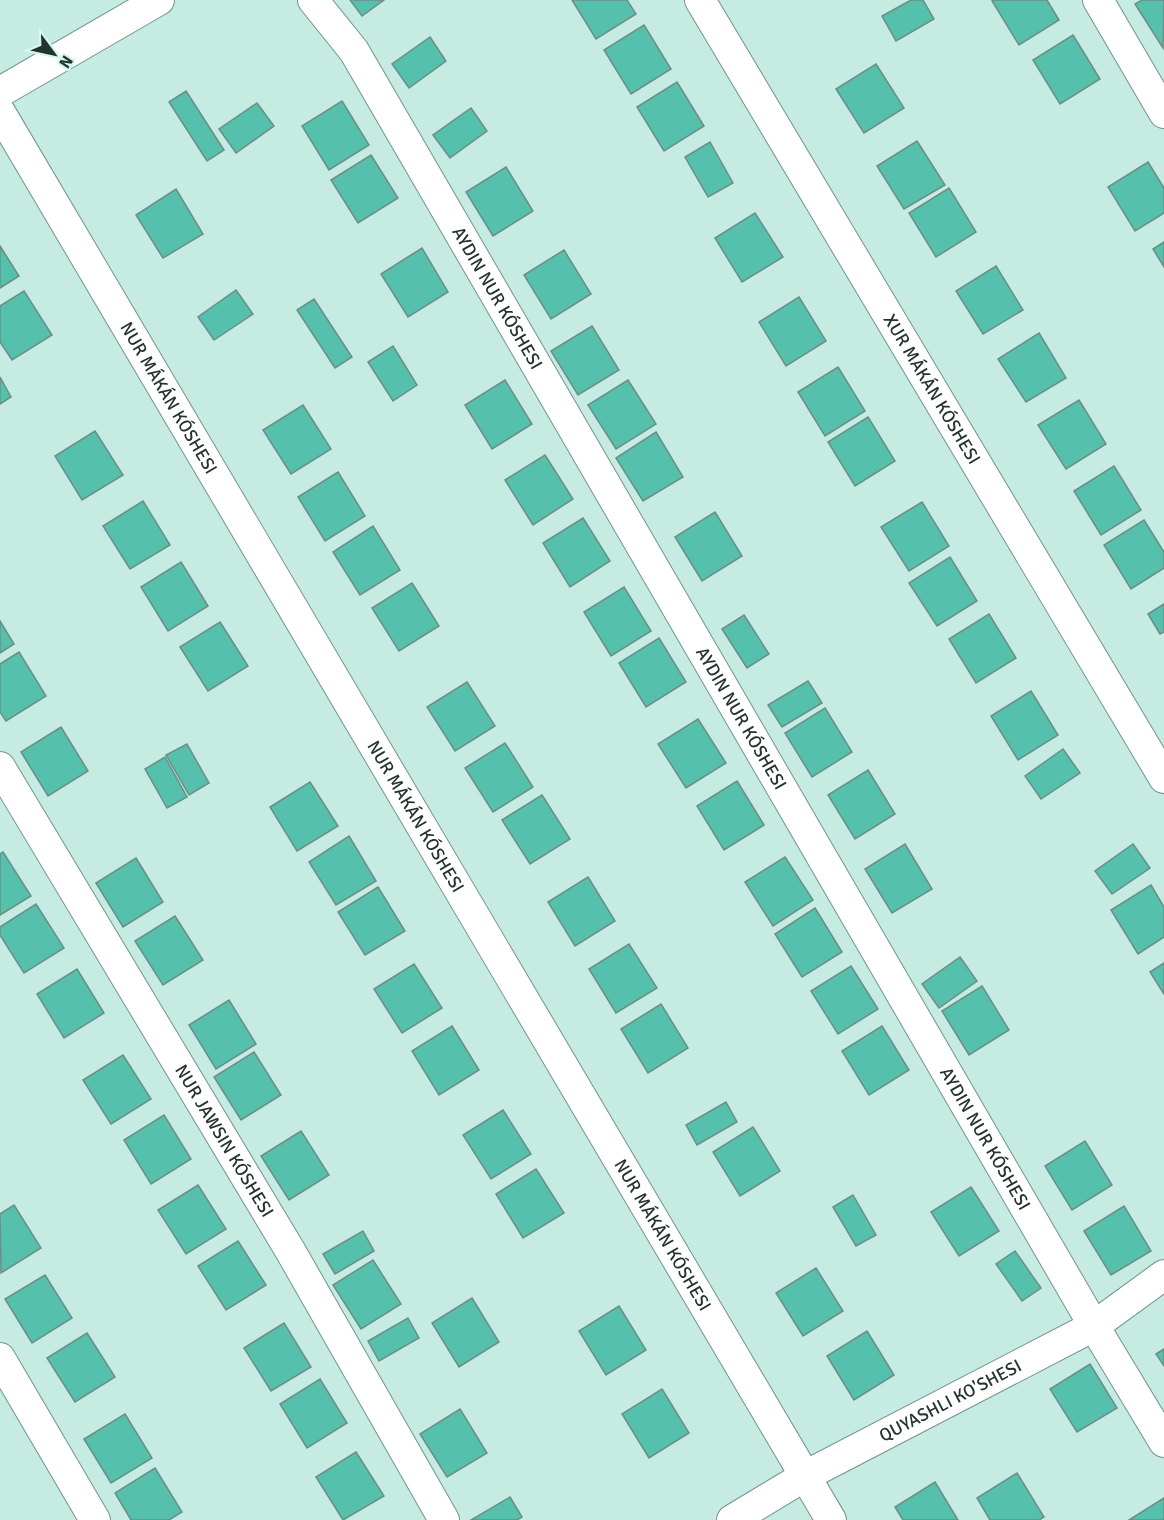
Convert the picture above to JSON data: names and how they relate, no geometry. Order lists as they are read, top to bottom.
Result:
{
  "streets": {
    "street": ["XUR MÁKÁN KÓSHESI", "NUR MÁKÁN KÓSHESI", "QUYASHLI KO'SHESI"]
  },
  "crossings": [
    ["NUR MÁKÁN KÓSHESI", "QUYASHLI KO'SHESI"]
  ],
  "north": "bottom right"
}
